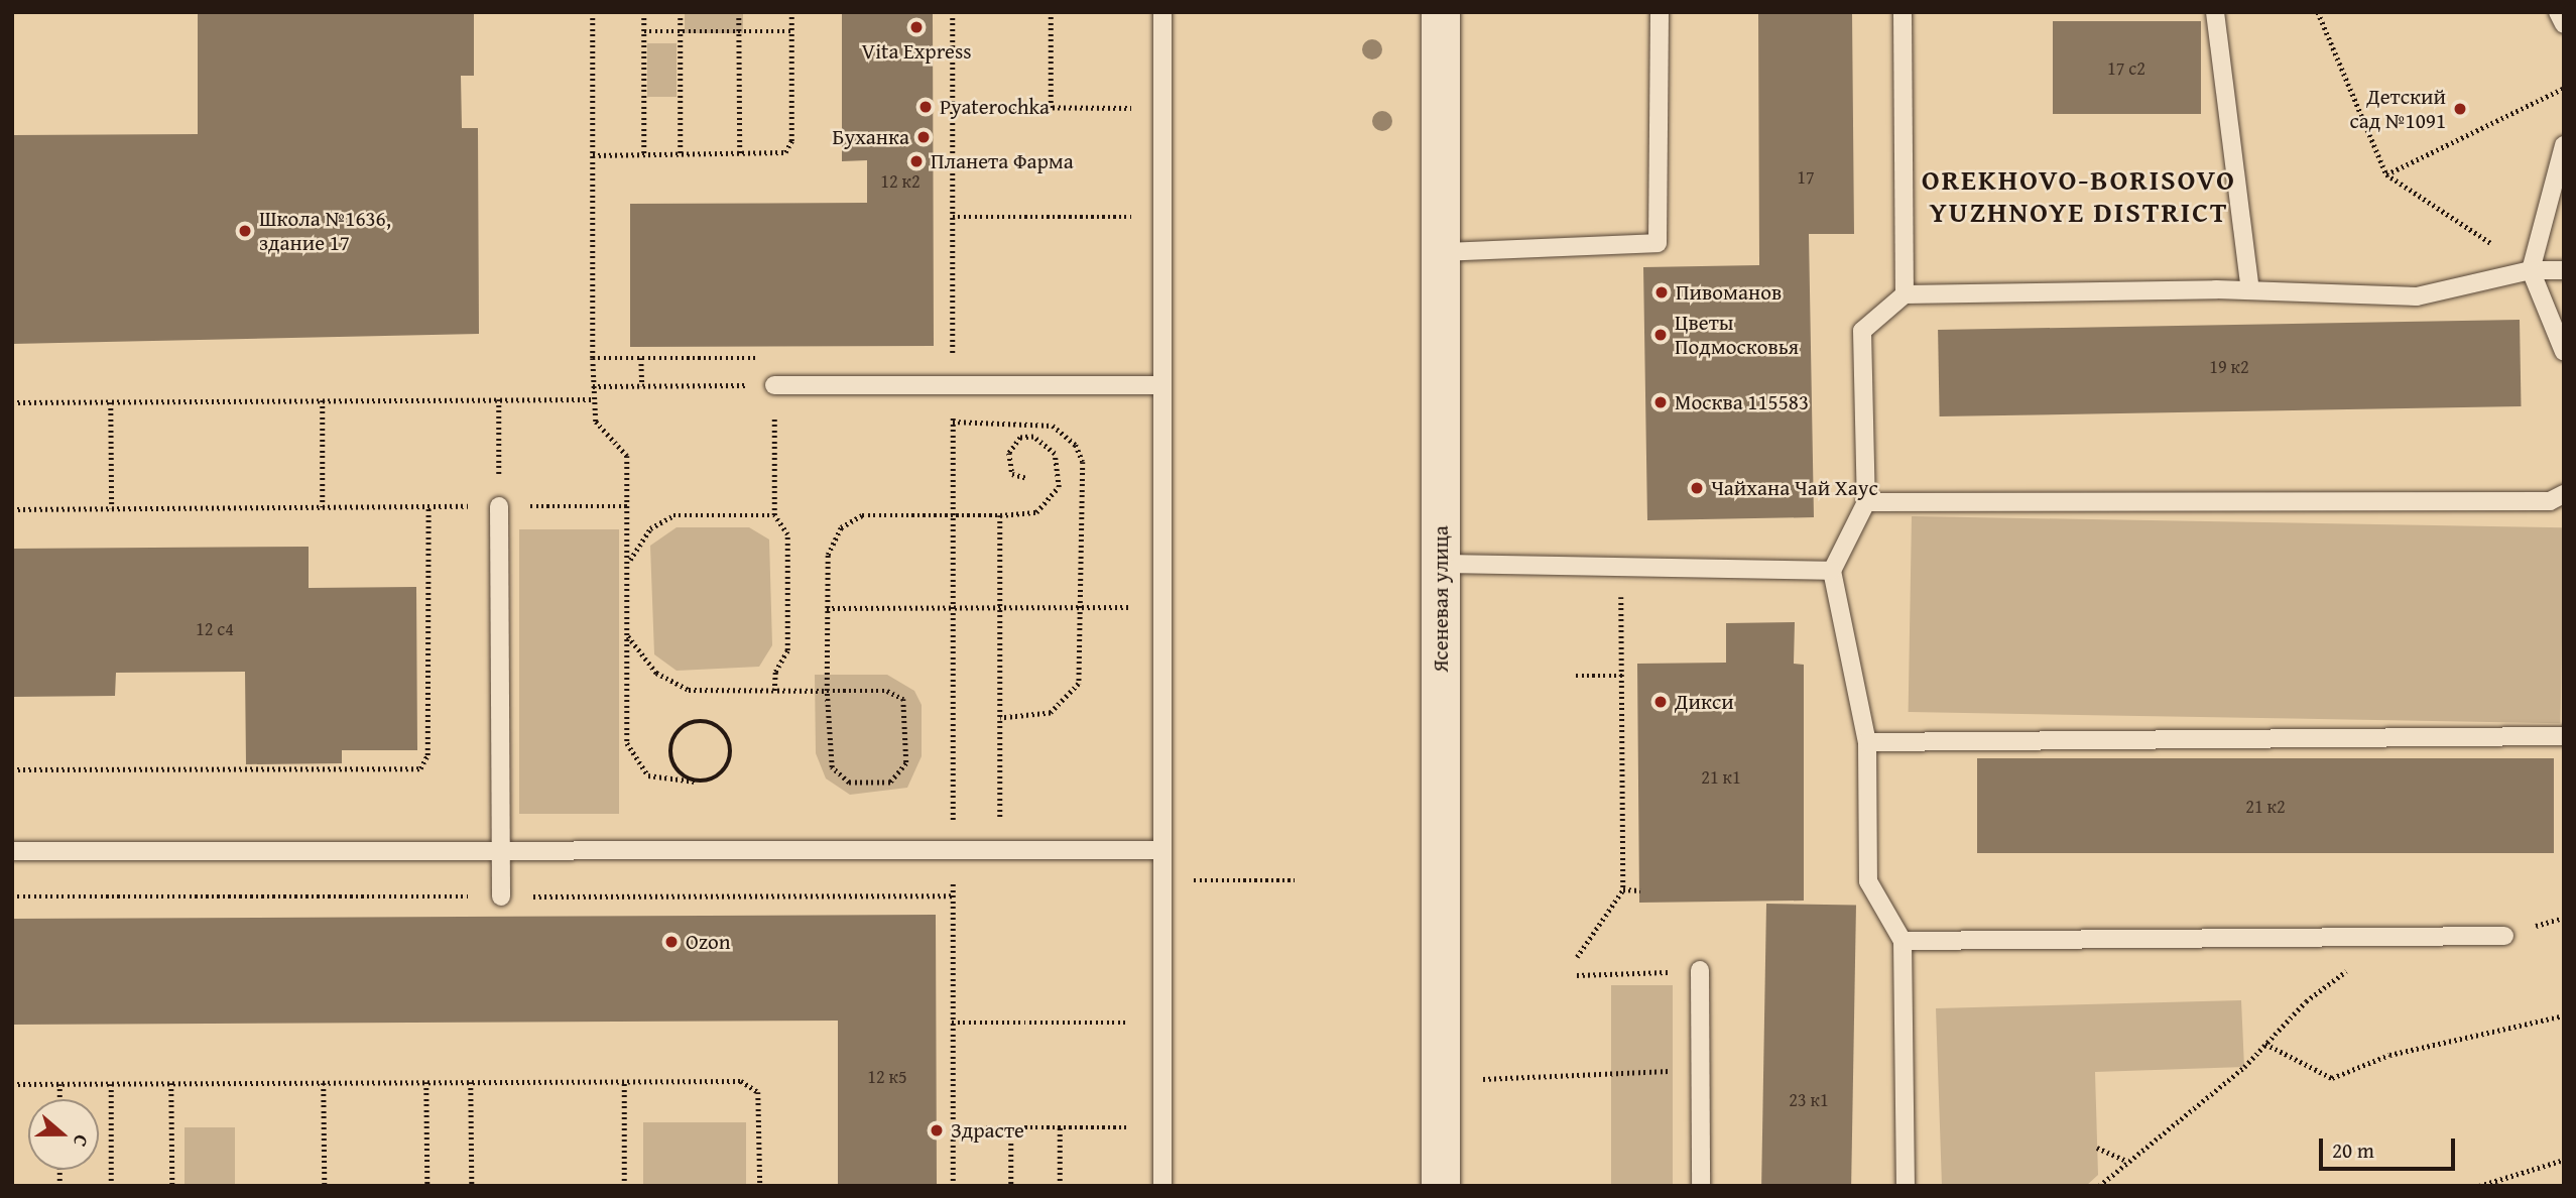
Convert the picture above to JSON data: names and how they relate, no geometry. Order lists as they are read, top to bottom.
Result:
{
  "streets": {
    "main road": ["Ясеневая улица"]
  },
  "districts": ["OREKHOVO-BORISOVO YUZHNOYE DISTRICT"],
  "places": [
    "Vita Express",
    "Pyaterochka",
    "Детский сад №1091",
    "Буханка",
    "Планета Фарма",
    "Школа №1636, здание 17",
    "Пивоманов",
    "Цветы Подмосковья",
    "Москва 115583",
    "Чайхана Чай Хаус",
    "Дикси",
    "Ozon",
    "Здрасте"
  ],
  "house_numbers": [
    "17 с2",
    "17",
    "12 к2",
    "19 к2",
    "12 с4",
    "21 к1",
    "21 к2",
    "12 к5",
    "23 к1"
  ],
  "scale_bar": "20 m",
  "north": "right"
}
